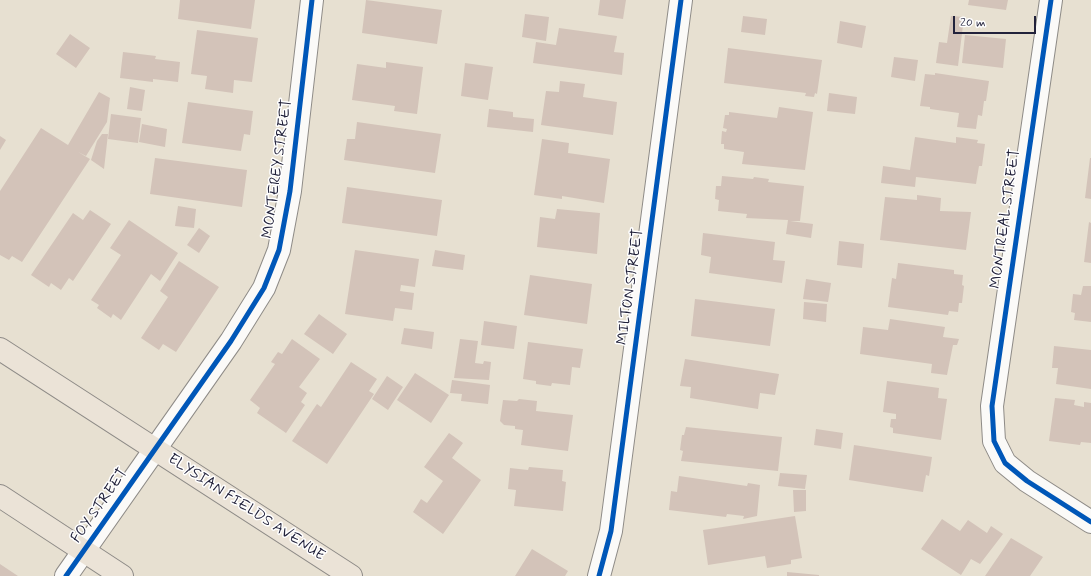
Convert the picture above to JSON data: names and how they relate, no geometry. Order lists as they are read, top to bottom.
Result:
{
  "streets": {
    "main road": ["ELYSIAN FIELDS AVENUE"],
    "street": [
      "MONTEREY STREET",
      "MONTREAL STREET",
      "MILTON STREET",
      "FOY STREET"
    ]
  },
  "crossings": [
    ["MONTEREY STREET", "FOY STREET"],
    ["MONTEREY STREET", "ELYSIAN FIELDS AVENUE"],
    ["FOY STREET", "ELYSIAN FIELDS AVENUE"]
  ],
  "scale_bar": "20 m"
}
